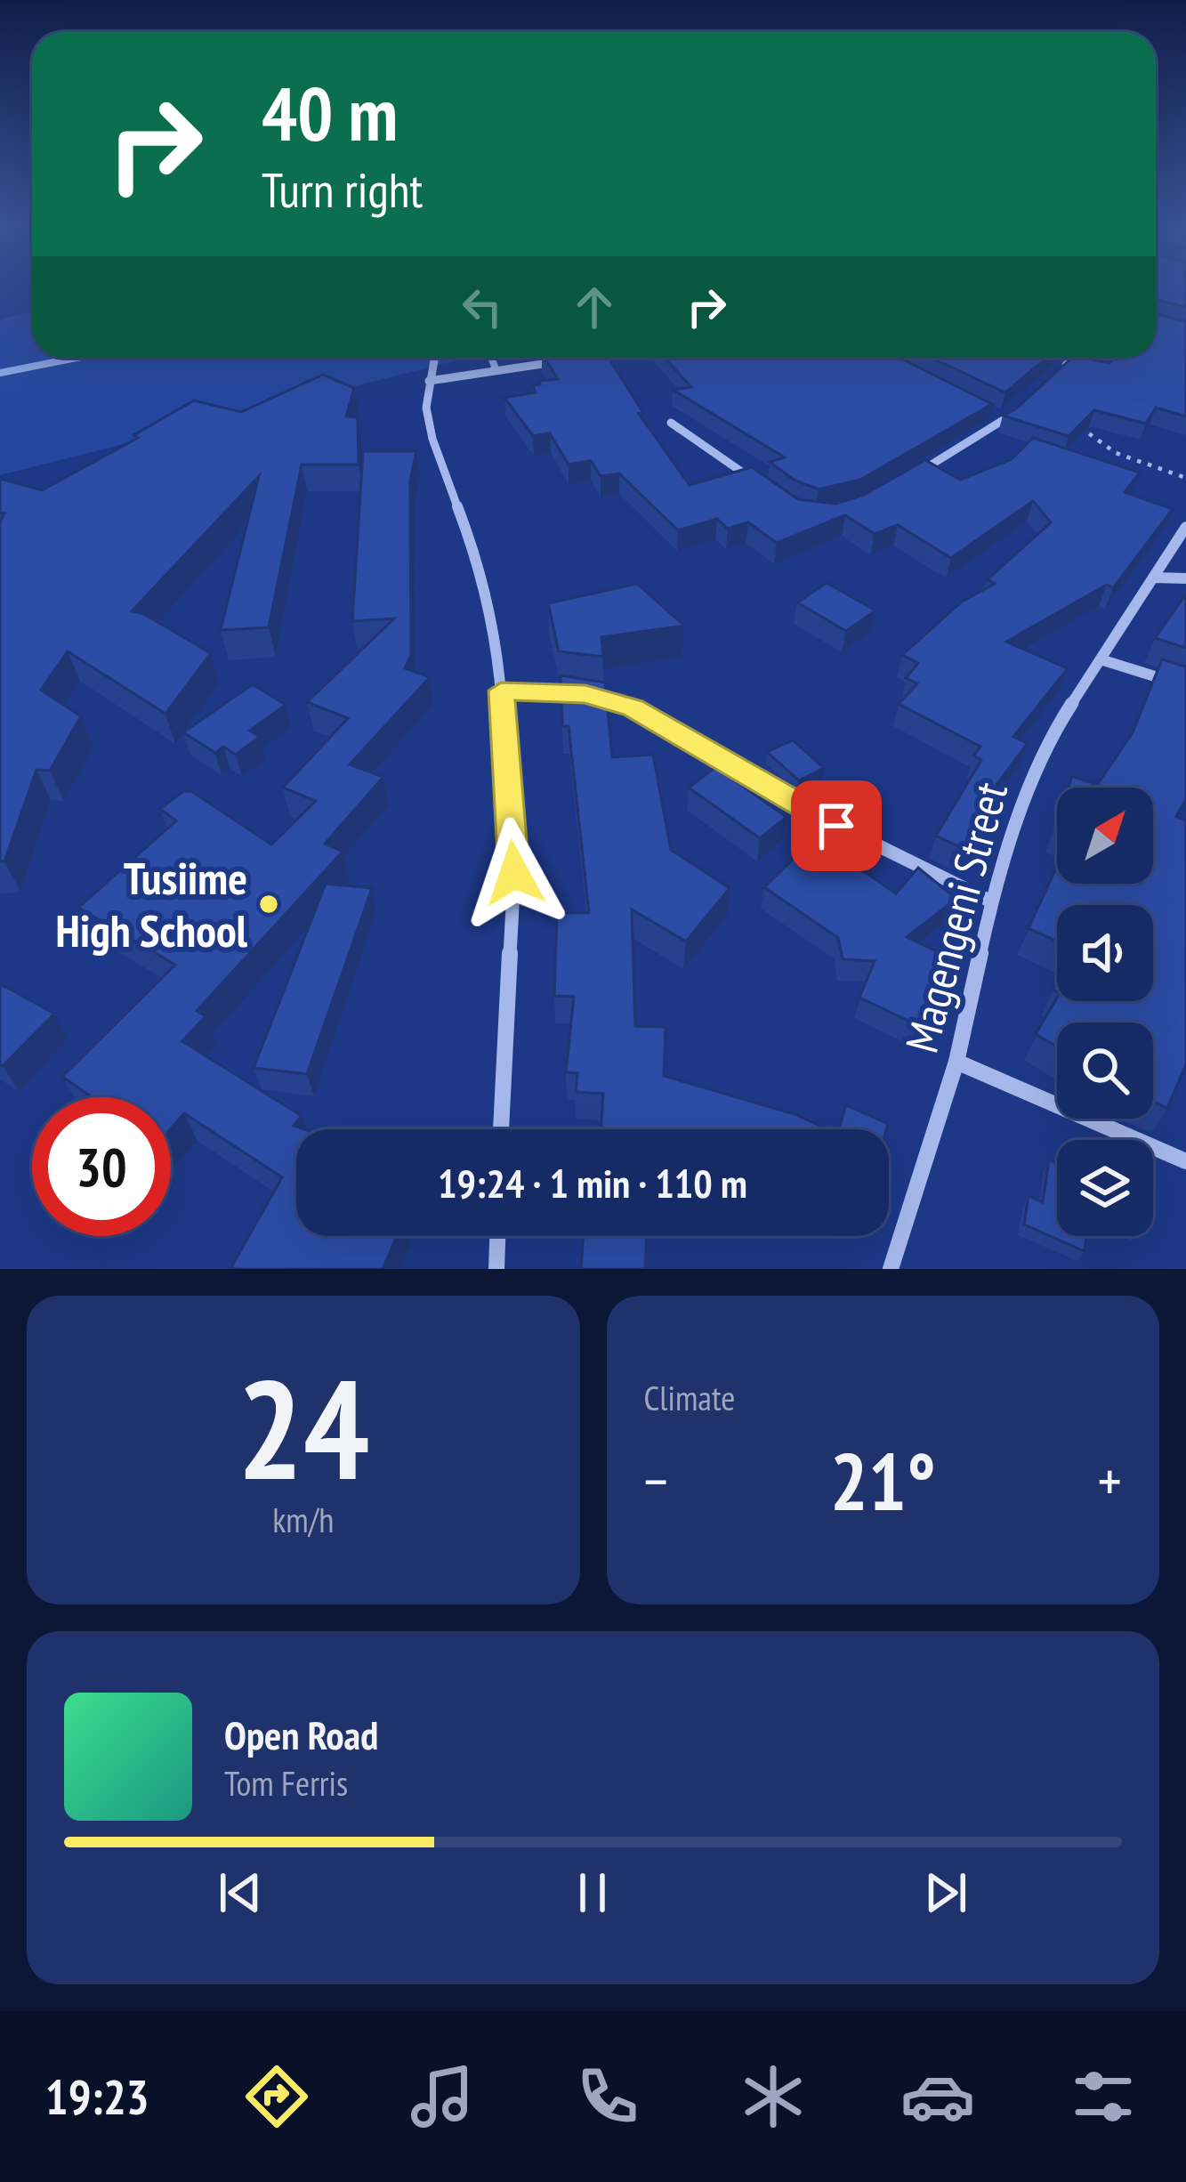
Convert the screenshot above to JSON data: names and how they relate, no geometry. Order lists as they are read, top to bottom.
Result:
{
  "streets": {
    "street": ["Magengeni Street"]
  },
  "places": ["Tusiime High School"],
  "north": "top right",
  "page": {
    "turn": ["40 m", "Turn right"],
    "limit": "30",
    "trip": "19:24 · 1 min · 110 m",
    "tile": [
      ["24", "km/h"],
      "Climate"
    ],
    "heat": ["−", "21°", "+"],
    "song": ["Open Road", "Tom Ferris"],
    "tabs": "19:23"
  }
}
